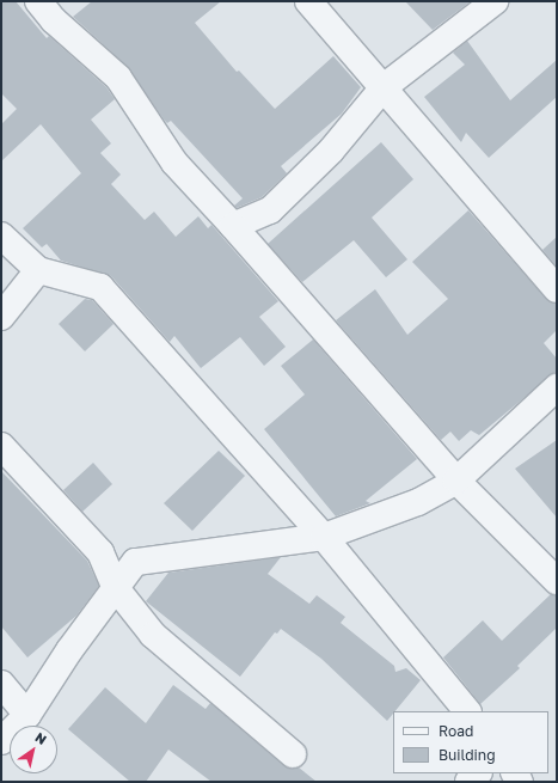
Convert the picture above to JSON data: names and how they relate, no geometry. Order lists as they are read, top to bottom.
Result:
{
  "legend": ["Road", "Building"],
  "north": "top right"
}
